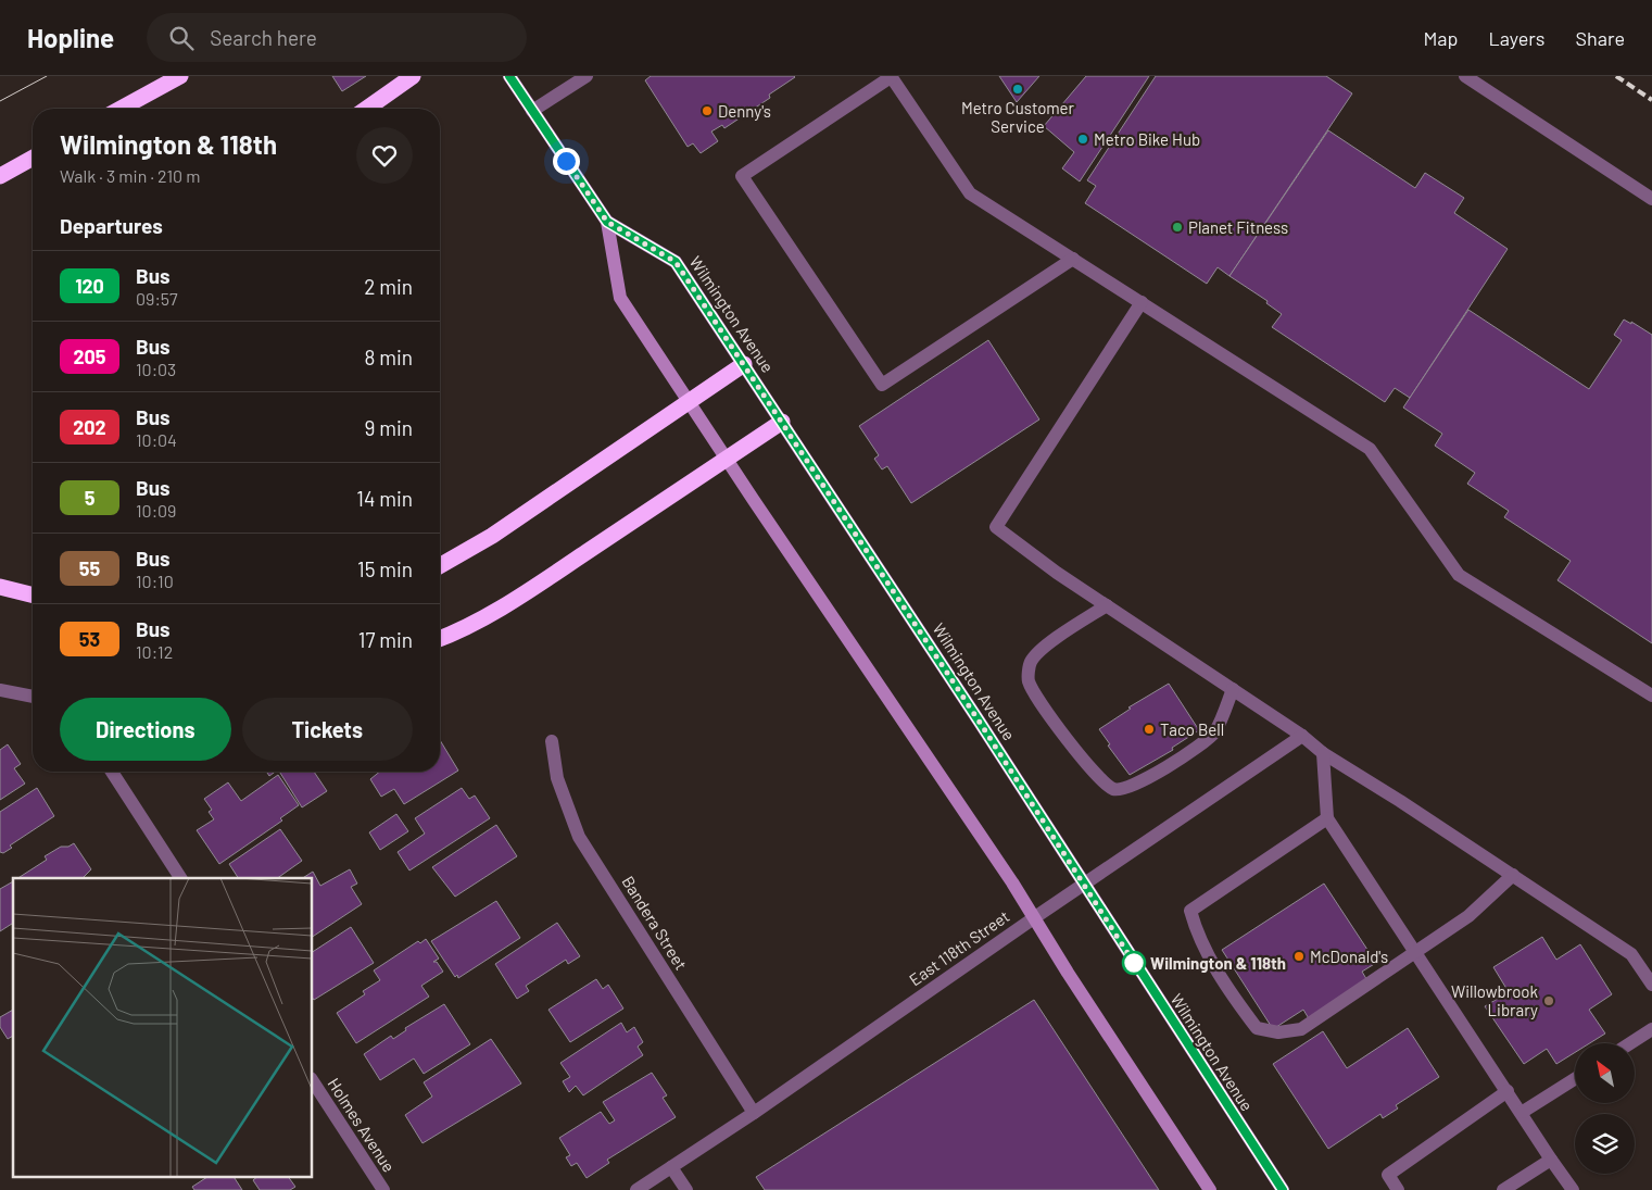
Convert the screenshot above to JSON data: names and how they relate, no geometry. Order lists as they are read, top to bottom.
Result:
{
  "streets": {
    "main road": ["Wilmington Avenue"],
    "street": ["Bandera Street", "East 118th Street", "Holmes Avenue"]
  },
  "crossings": [
    ["Wilmington Avenue", "East 118th Street"],
    ["Bandera Street", "East 118th Street"]
  ],
  "places": [
    "Metro Customer Service",
    "Denny's",
    "Metro Bike Hub",
    "Planet Fitness",
    "Taco Bell",
    "McDonald's",
    "Wilmington & 118th",
    "Willowbrook Library"
  ],
  "lines": ["bus line 120"],
  "north": "top left",
  "page": {
    "header": "Hopline",
    "search": "Search here",
    "nav": ["Map", "Layers", "Share"],
    "heading": [
      ["Wilmington & 118th", "Walk · 3 min · 210 m"],
      "Departures"
    ],
    "list": [
      {
        "mark": "120",
        "name": "Bus",
        "note": "09:57",
        "value": "2 min"
      },
      {
        "mark": "205",
        "name": "Bus",
        "note": "10:03",
        "value": "8 min"
      },
      {
        "mark": "202",
        "name": "Bus",
        "note": "10:04",
        "value": "9 min"
      },
      {
        "mark": "5",
        "name": "Bus",
        "note": "10:09",
        "value": "14 min"
      },
      {
        "mark": "55",
        "name": "Bus",
        "note": "10:10",
        "value": "15 min"
      },
      {
        "mark": "53",
        "name": "Bus",
        "note": "10:12",
        "value": "17 min"
      }
    ],
    "buttons": ["Directions", "Tickets"]
  }
}
